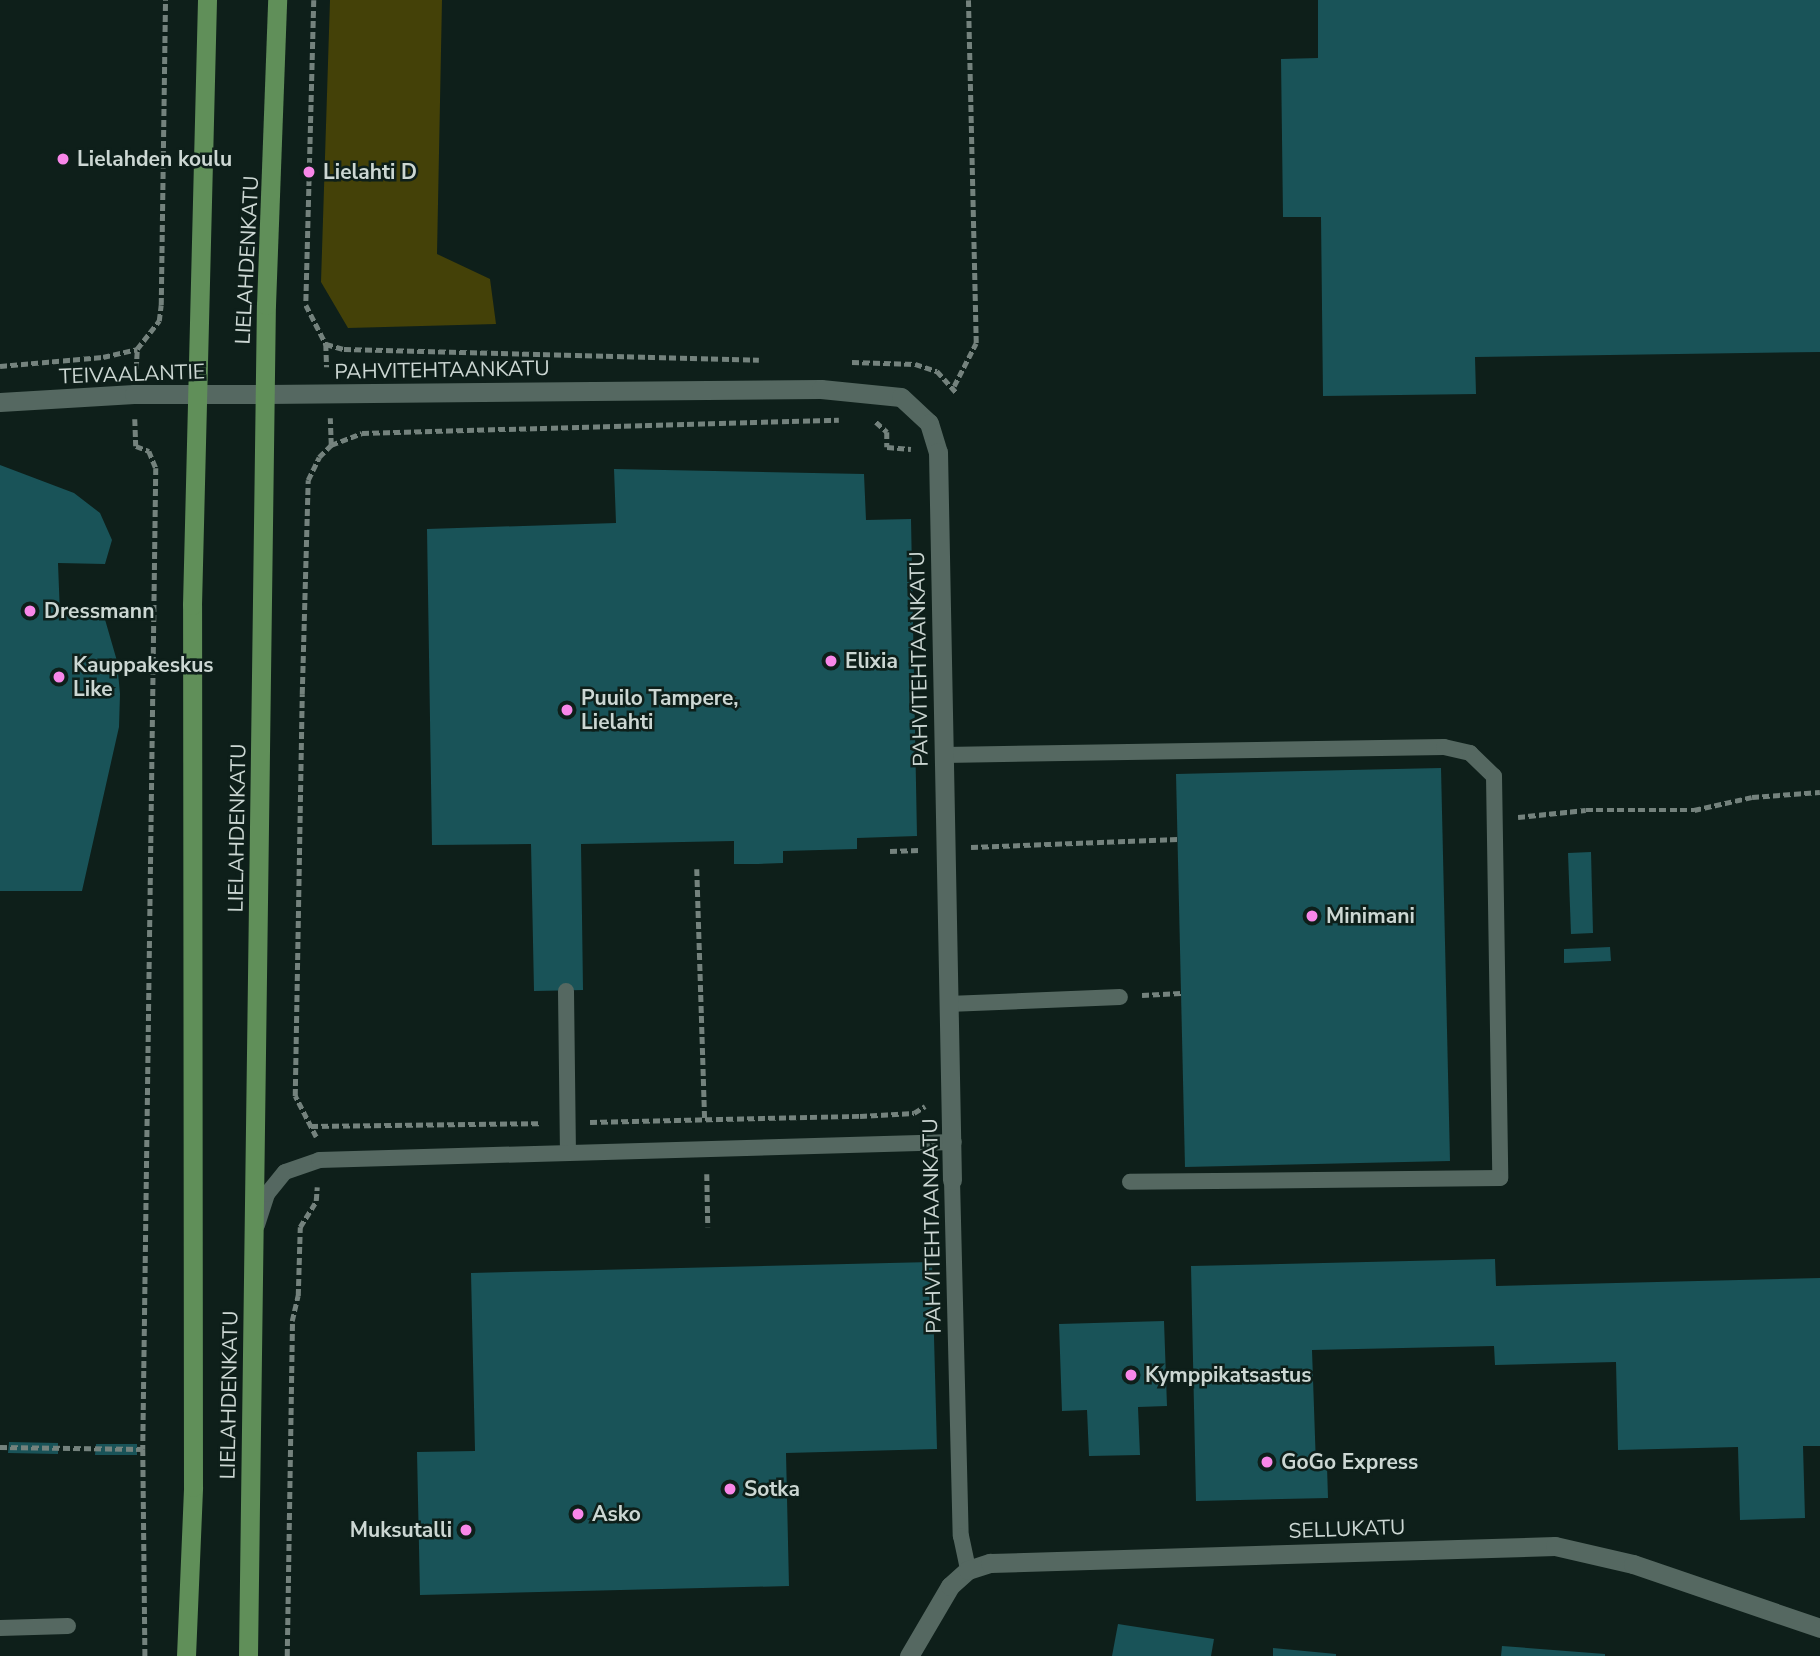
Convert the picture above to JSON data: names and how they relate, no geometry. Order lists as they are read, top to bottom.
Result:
{
  "streets": {
    "main road": ["LIELAHDENKATU"],
    "street": ["PAHVITEHTAANKATU", "TEIVAALANTIE", "SELLUKATU"]
  },
  "crossings": [
    ["LIELAHDENKATU", "PAHVITEHTAANKATU"],
    ["LIELAHDENKATU", "TEIVAALANTIE"],
    ["PAHVITEHTAANKATU", "TEIVAALANTIE"],
    ["PAHVITEHTAANKATU", "SELLUKATU"]
  ],
  "places": [
    "Lielahden koulu",
    "Lielahti D",
    "Dressmann",
    "Elixia",
    "Kauppakeskus Like",
    "Puuilo Tampere, Lielahti",
    "Minimani",
    "Kymppikatsastus",
    "GoGo Express",
    "Sotka",
    "Asko",
    "Muksutalli"
  ]
}
